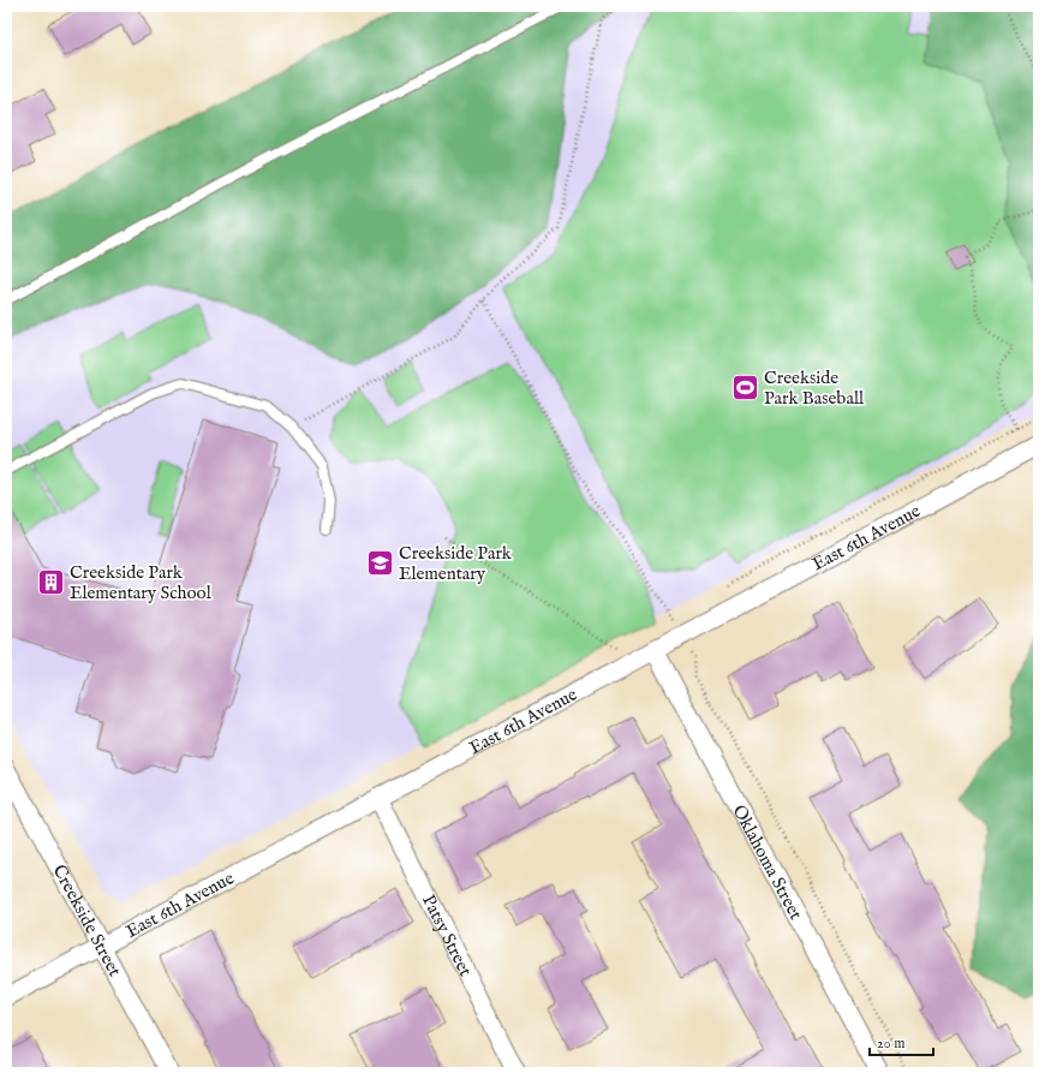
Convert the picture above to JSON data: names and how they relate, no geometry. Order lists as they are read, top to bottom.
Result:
{
  "streets": {
    "street": [
      "East 6th Avenue",
      "Oklahoma Street",
      "Creekside Street",
      "Patsy Street"
    ]
  },
  "crossings": [
    ["East 6th Avenue", "Oklahoma Street"],
    ["East 6th Avenue", "Creekside Street"],
    ["East 6th Avenue", "Patsy Street"]
  ],
  "places": {
    "sports": ["Creekside Park Baseball"],
    "school or university": ["Creekside Park Elementary"],
    "building": ["Creekside Park Elementary School"]
  },
  "scale_bar": "20 m"
}
